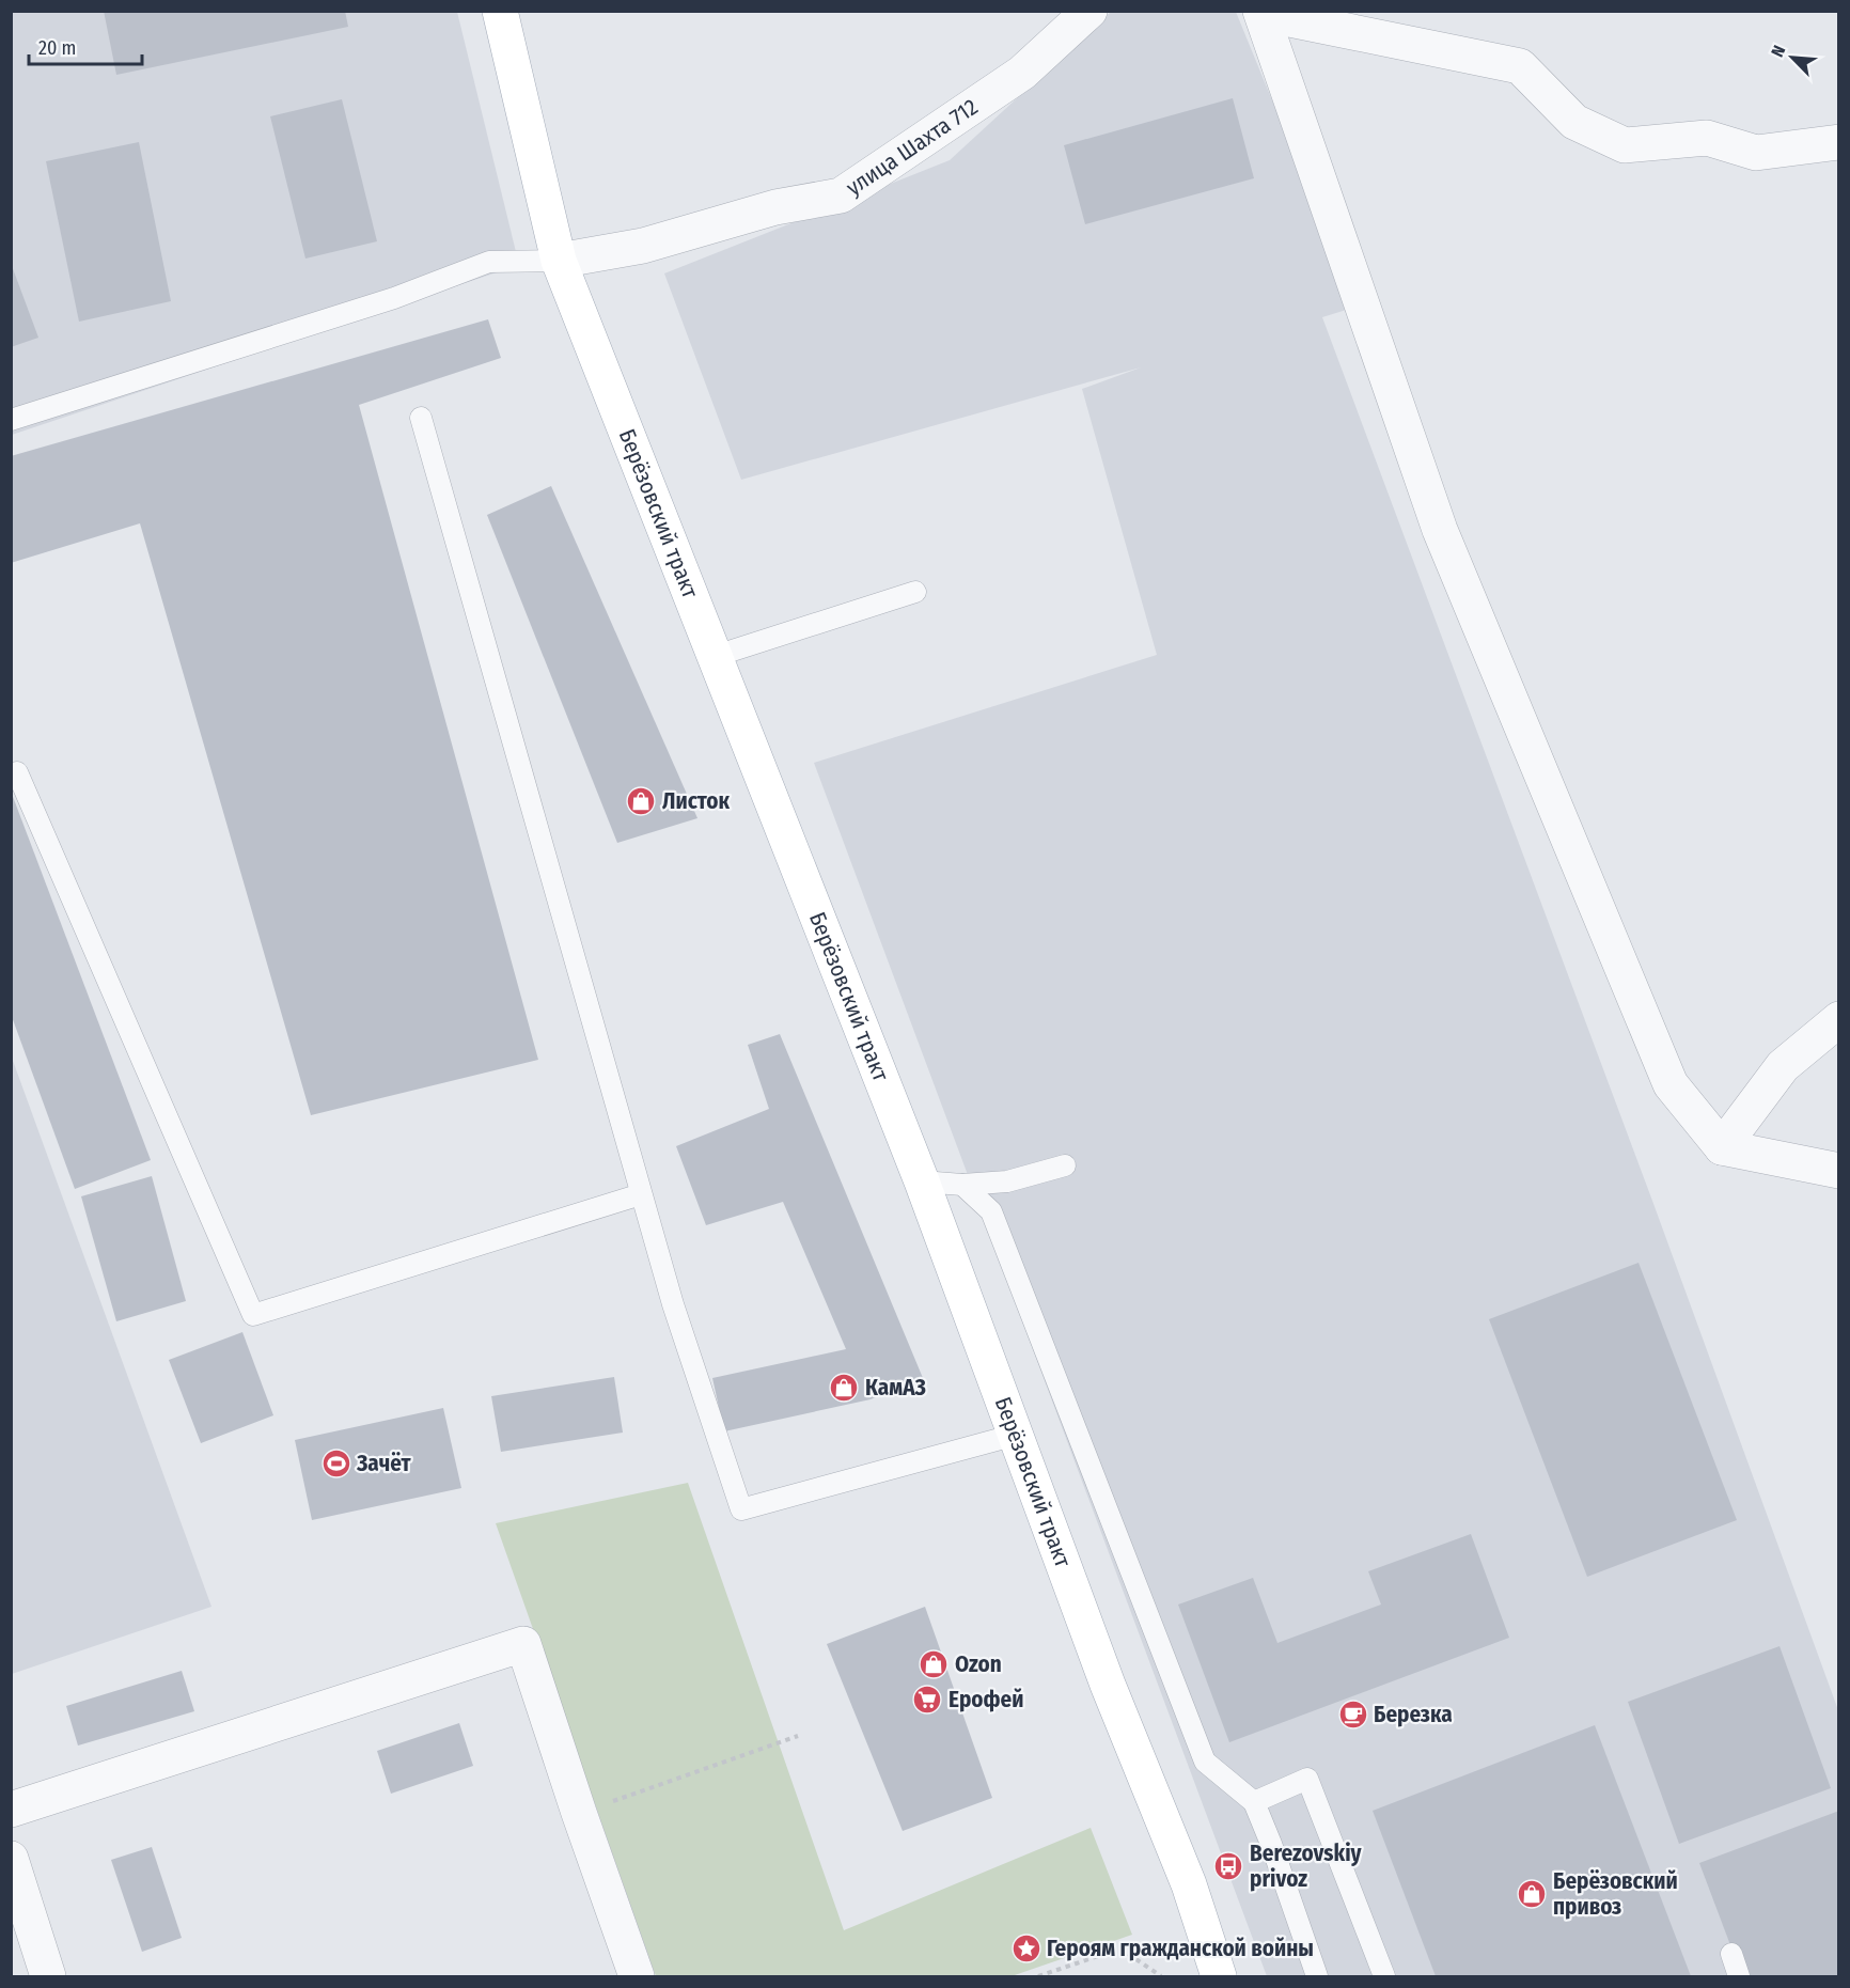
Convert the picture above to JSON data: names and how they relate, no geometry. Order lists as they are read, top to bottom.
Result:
{
  "streets": {
    "main road": ["Берёзовский тракт"],
    "street": ["улица Шахта 712"]
  },
  "crossings": [
    ["улица Шахта 712", "Берёзовский тракт"]
  ],
  "places": {
    "shop": [
      "Листок",
      "КамАЗ",
      "Ozon",
      "Берёзовский привоз"
    ],
    "sports": ["Зачёт"],
    "supermarket": ["Ерофей"],
    "cafe": ["Березка"],
    "bus stop": ["Berezovskiy privoz"],
    "place": ["Героям гражданской войны"]
  },
  "scale_bar": "20 m",
  "north": "top left"
}
